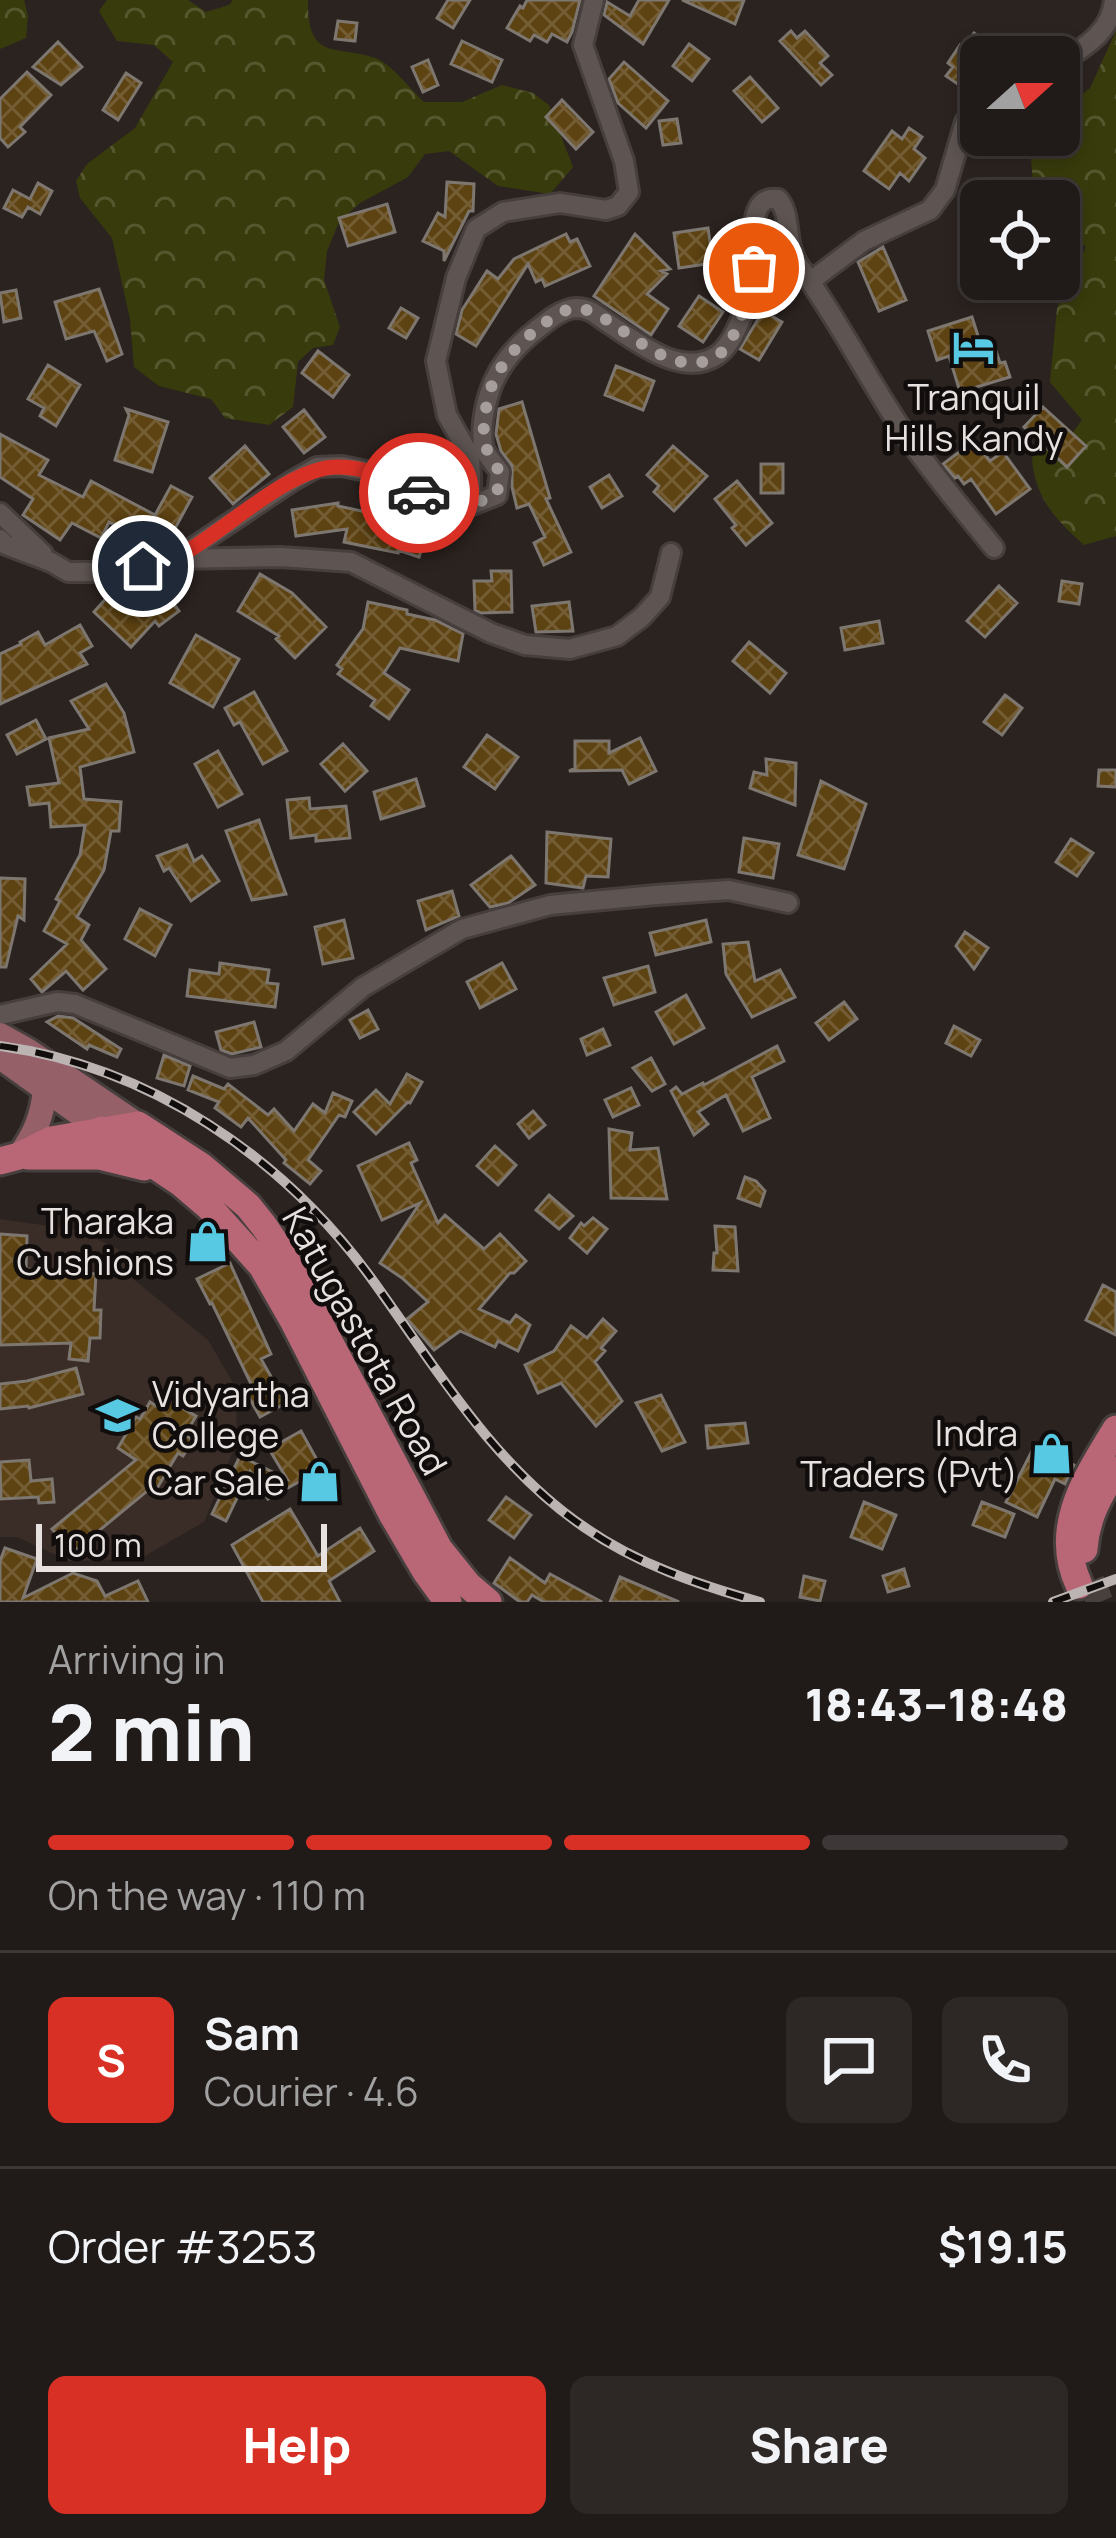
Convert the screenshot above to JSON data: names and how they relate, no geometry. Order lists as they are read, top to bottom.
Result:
{
  "streets": {
    "highway": ["Katugastota Road"]
  },
  "places": {
    "hotel": ["Tranquil Hills Kandy"],
    "shop": ["Tharaka Cushions", "Indra Traders (Pvt)", "Car Sale"],
    "school or university": ["Vidyartha College"]
  },
  "scale_bar": "100 m",
  "north": "right",
  "page": {
    "scale": "100 m",
    "heading": ["2 min", "Arriving in", "18:43–18:48"],
    "panel": [
      "Sam",
      "Courier · 4.6",
      "Order #3253",
      "$19.15"
    ],
    "bar": "On the way · 110 m",
    "round": "S",
    "buttons": ["Help", "Share"]
  }
}
